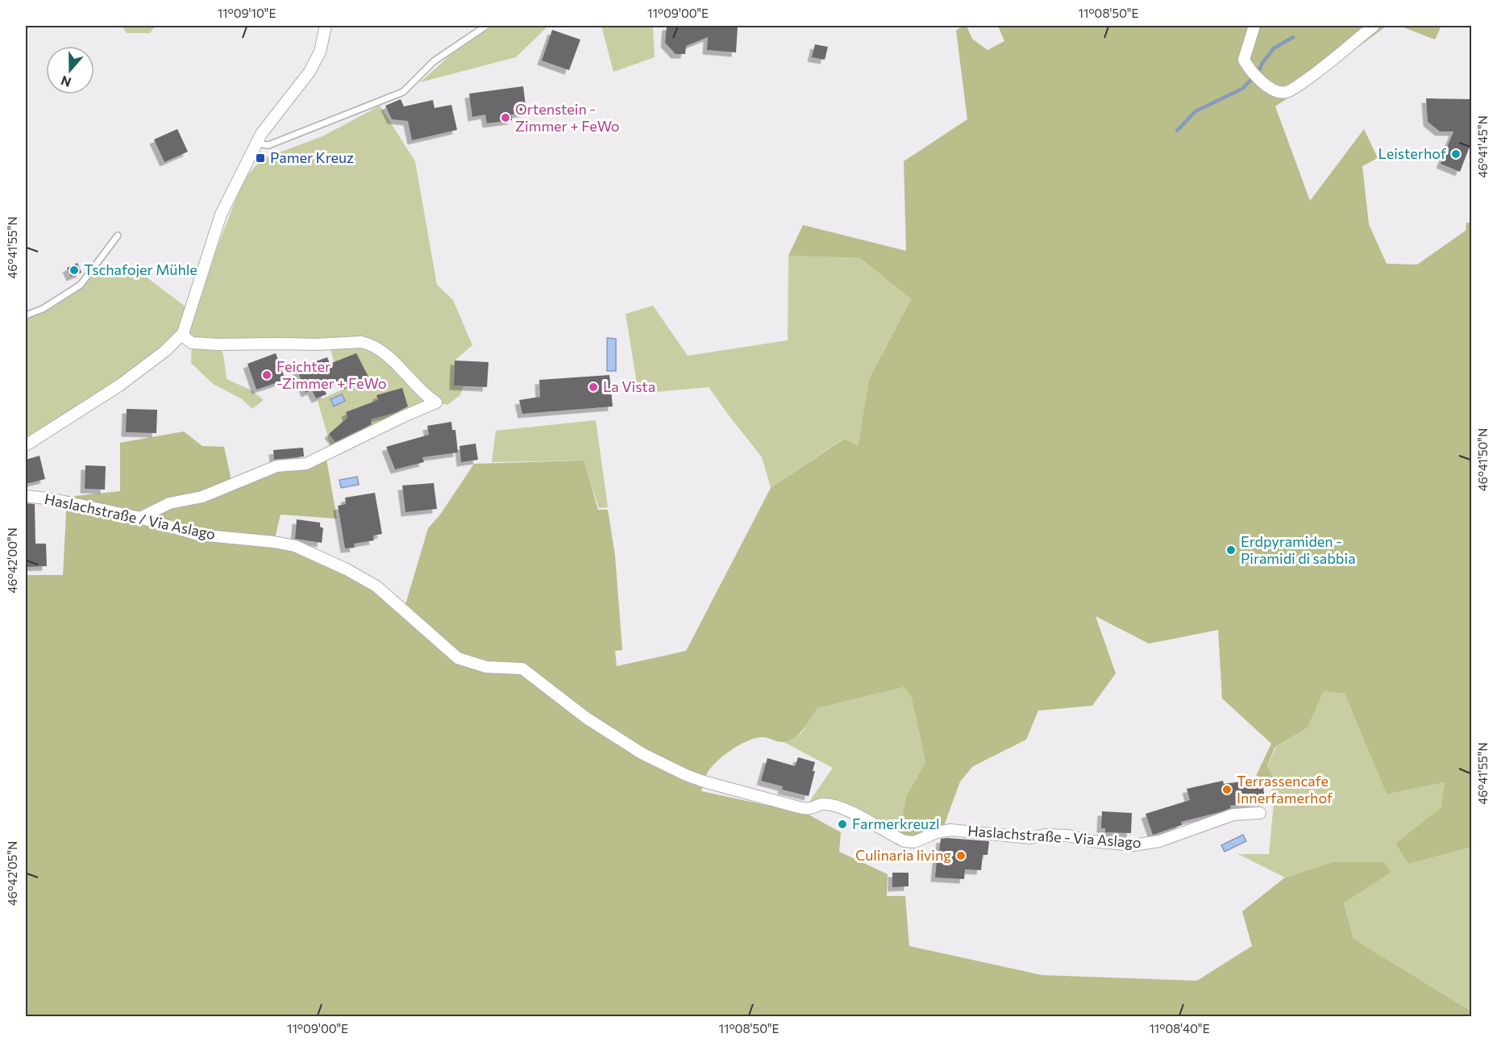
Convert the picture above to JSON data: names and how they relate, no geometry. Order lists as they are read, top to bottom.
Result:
{
  "streets": {
    "street": ["Haslachstraße / Via Aslago", "Haslachstraße - Via Aslago"]
  },
  "crossings": [
    ["Haslachstraße / Via Aslago", "Haslachstraße - Via Aslago"]
  ],
  "places": {
    "other": [
      "Ortenstein - Zimmer + FeWo",
      "Leisterhof",
      "Tschafojer Mühle",
      "Feichter -Zimmer + FeWo",
      "La Vista",
      "Erdpyramiden - Piramidi di sabbia",
      "Terrassencafe Innerfamerhof",
      "Farmerkreuzl",
      "Culinaria living"
    ],
    "transit": ["Pamer Kreuz"]
  },
  "north": "bottom",
  "coordinates": [
    "11°09'10\"E",
    "11°09'00\"E",
    "11°08'50\"E",
    "46°41'45\"N",
    "46°41'55\"N",
    "46°41'50\"N",
    "46°42'00\"N",
    "46°42'05\"N",
    "11°08'40\"E"
  ]
}
